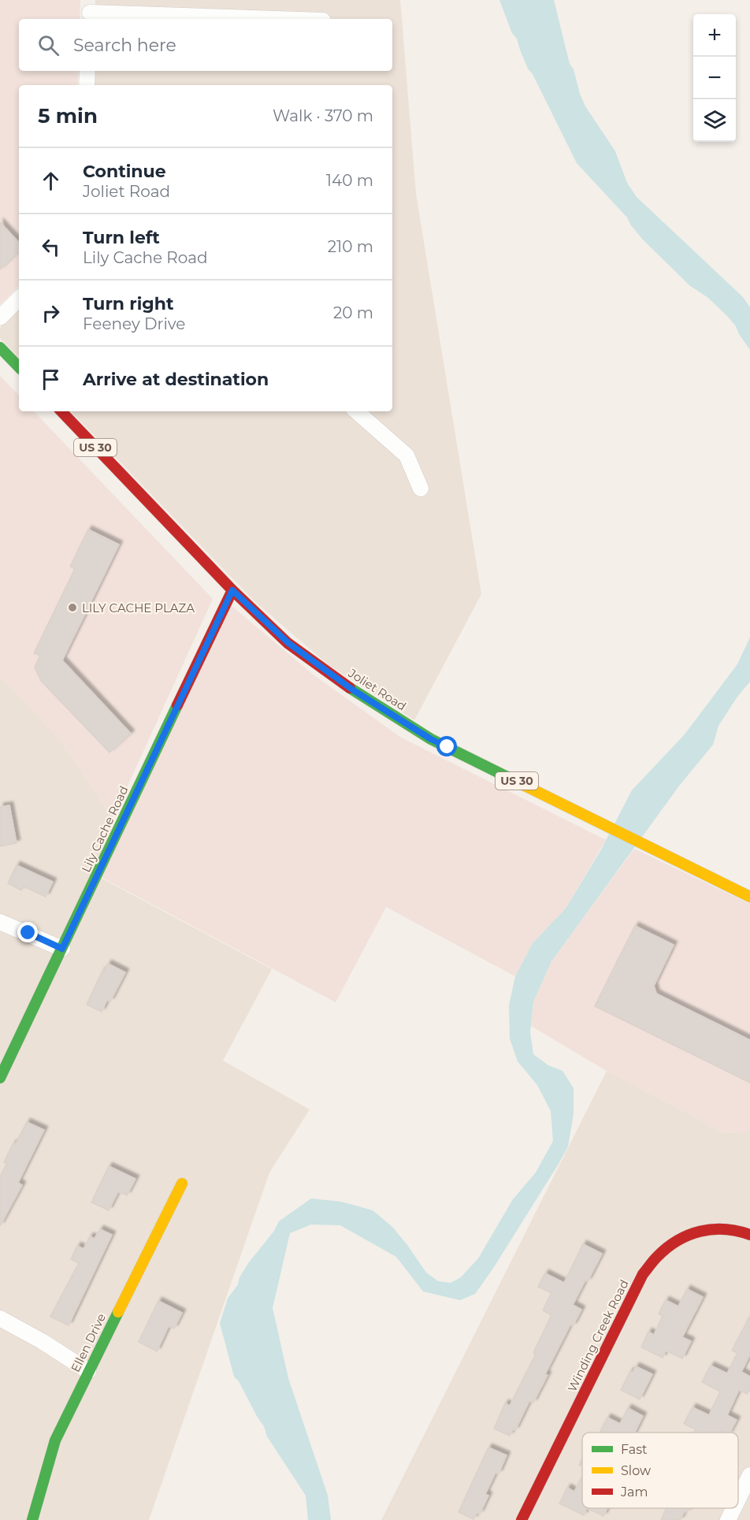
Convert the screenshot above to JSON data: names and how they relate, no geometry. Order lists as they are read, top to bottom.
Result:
{
  "streets": {
    "street": [
      "US 30",
      "Joliet Road",
      "Lily Cache Road",
      "Winding Creek Road",
      "Ellen Drive"
    ]
  },
  "crossings": [
    ["Joliet Road", "Lily Cache Road"]
  ],
  "places": ["LILY CACHE PLAZA"],
  "legend": ["Fast", "Slow", "Jam"],
  "page": {
    "map_buttons": ["+", "−"],
    "search": "Search here",
    "heading": ["5 min", "Walk · 370 m"],
    "list": [
      ["Continue", "Joliet Road", "140 m"],
      ["Turn left", "Lily Cache Road", "210 m"],
      ["Turn right", "Feeney Drive", "20 m"],
      "Arrive at destination"
    ]
  }
}
